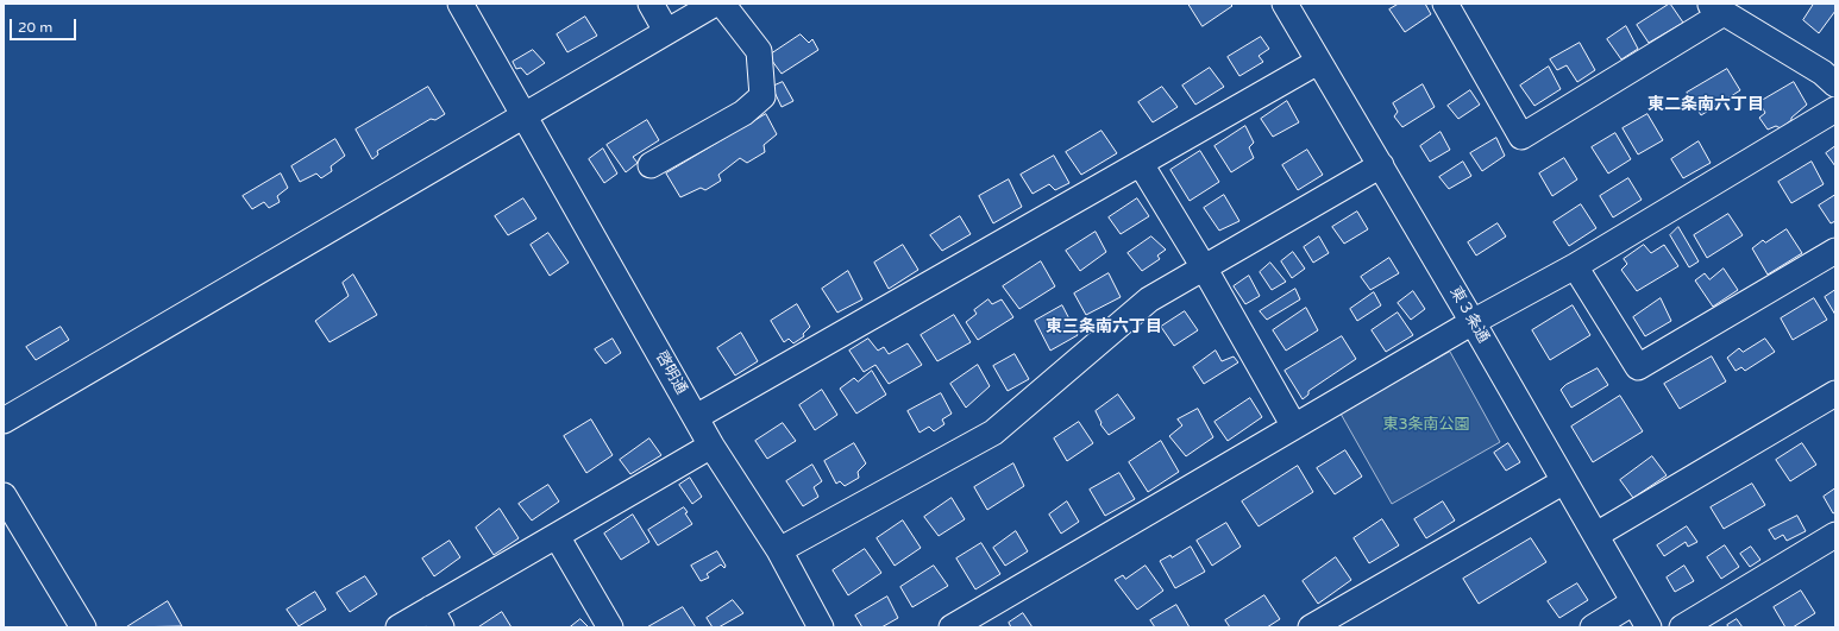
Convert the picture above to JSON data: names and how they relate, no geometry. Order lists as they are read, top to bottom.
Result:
{
  "streets": {
    "street": ["東３条通", "啓明通"]
  },
  "districts": ["東二条南六丁目", "東三条南六丁目"],
  "parks": ["東3条南公園"],
  "scale_bar": "20 m"
}
